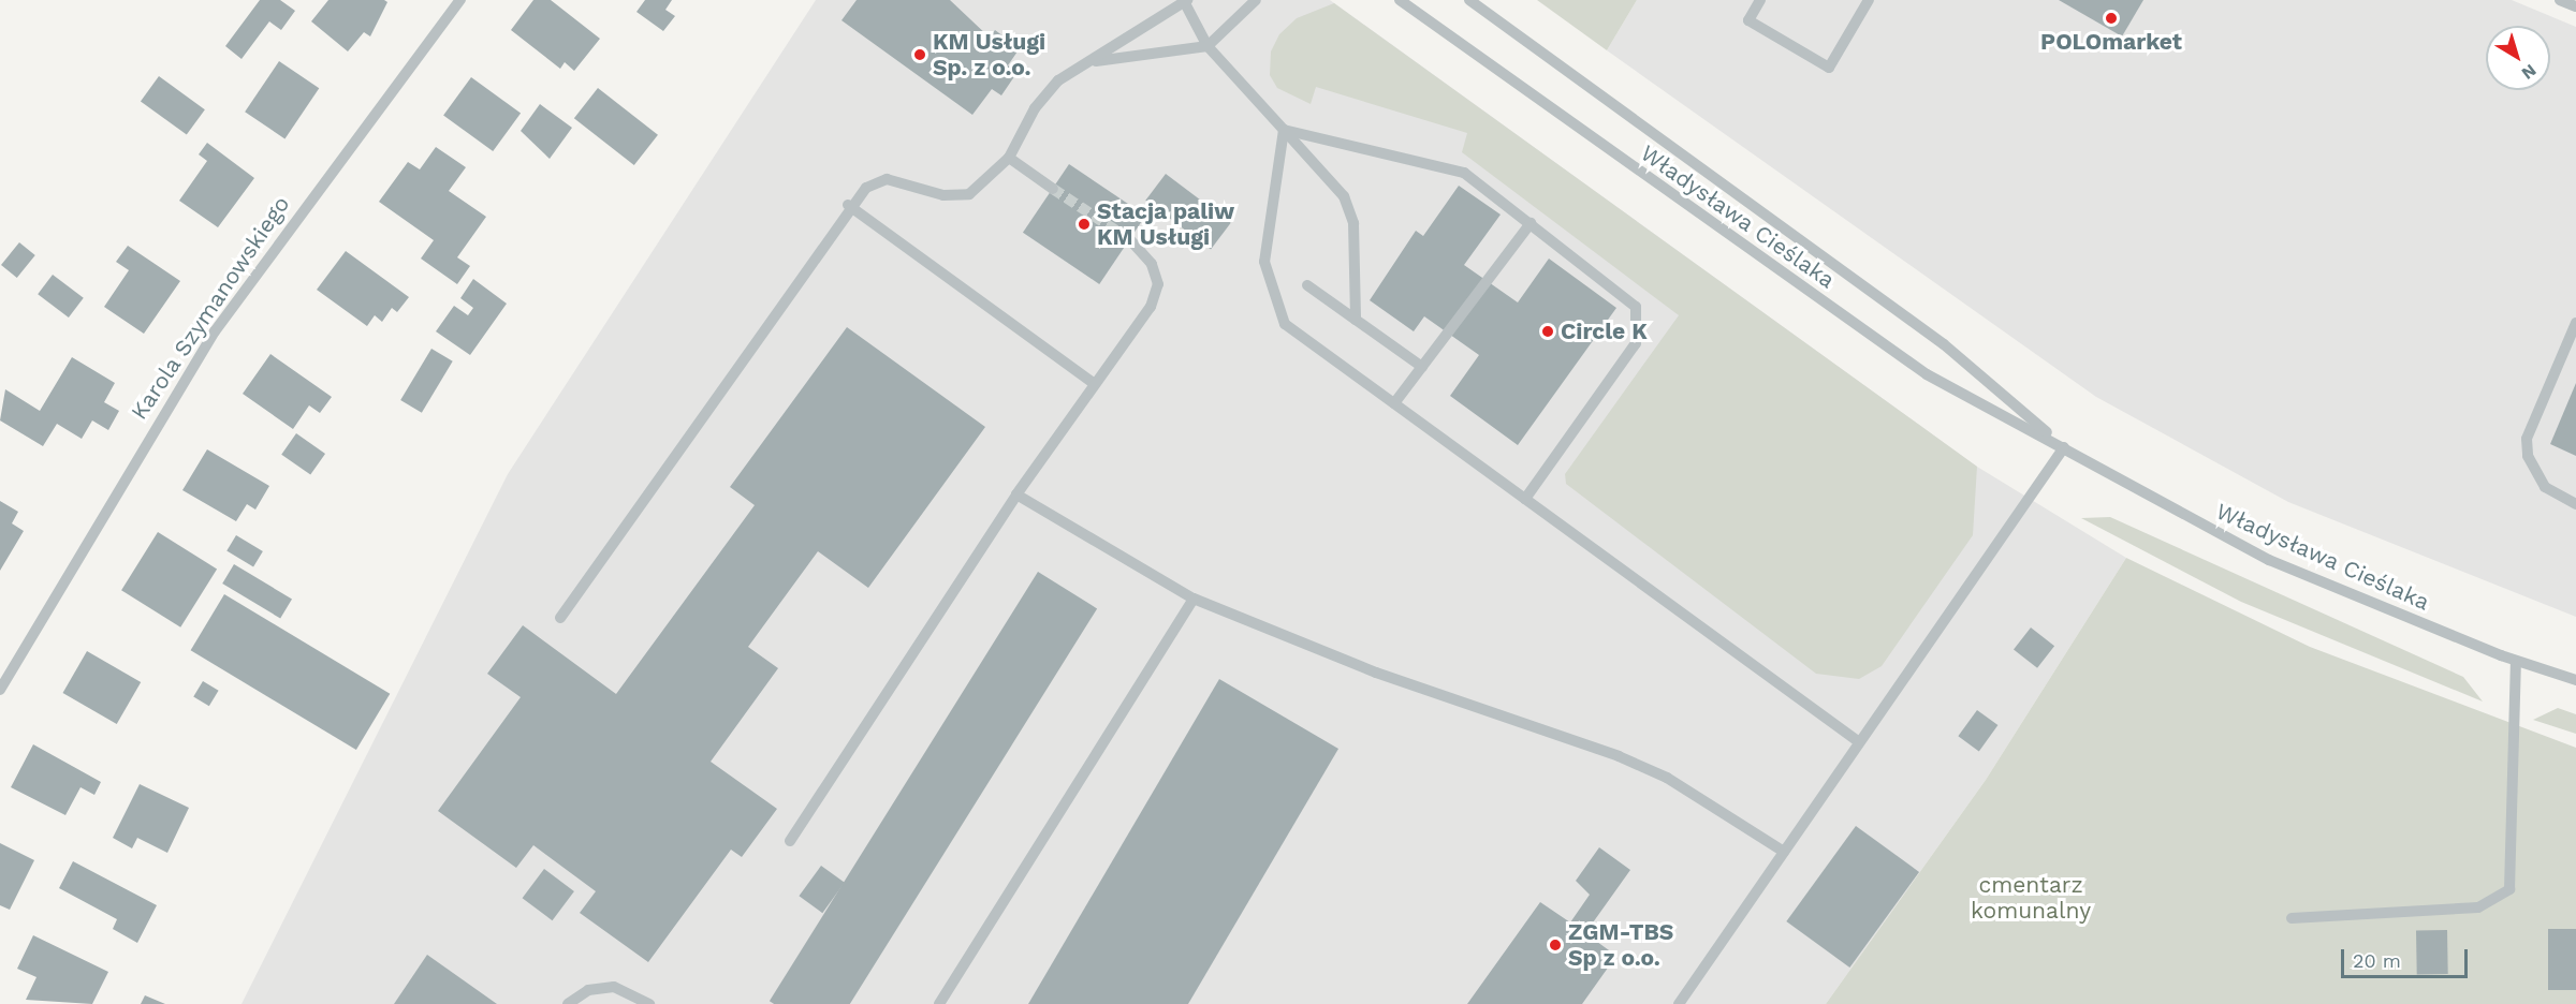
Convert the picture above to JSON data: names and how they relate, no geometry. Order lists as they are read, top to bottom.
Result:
{
  "streets": {
    "street": ["Władysława Cieślaka", "Karola Szymanowskiego"]
  },
  "parks": ["cmentarz komunalny"],
  "places": [
    "POLOmarket",
    "KM Usługi Sp. z o.o.",
    "Stacja paliw KM Usługi",
    "Circle K",
    "ZGM-TBS Sp z o.o."
  ],
  "scale_bar": "20 m",
  "north": "bottom right"
}
